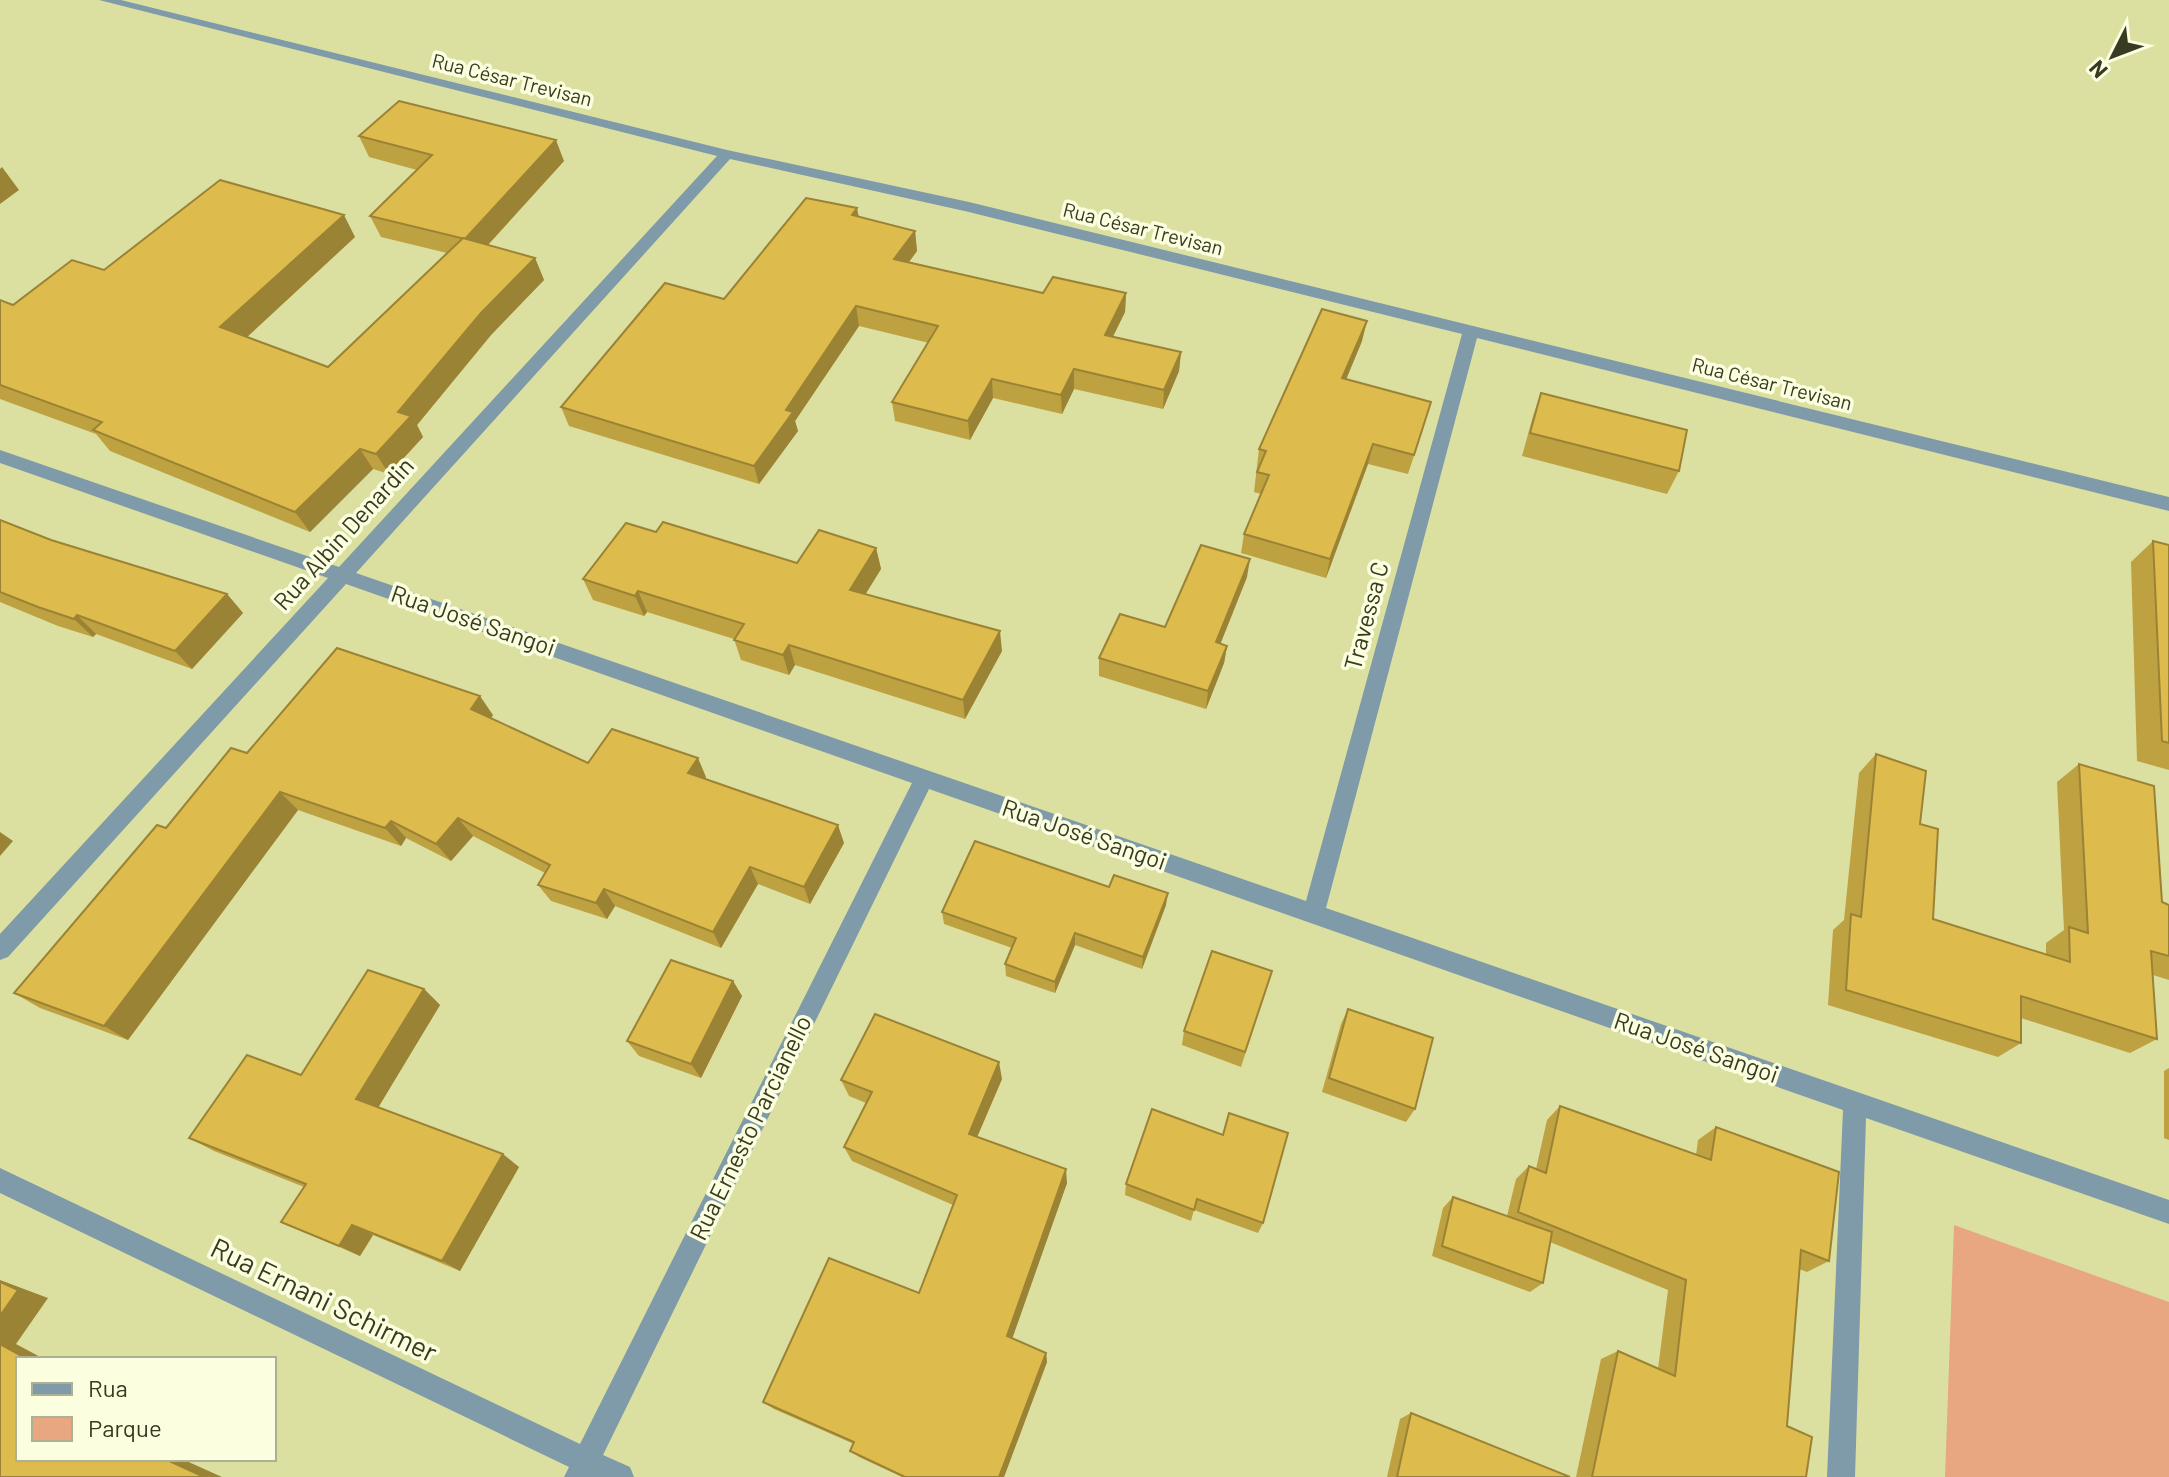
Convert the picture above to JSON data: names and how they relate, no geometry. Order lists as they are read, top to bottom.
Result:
{
  "streets": {
    "street": [
      "Rua César Trevisan",
      "Rua Albin Denardin",
      "Travessa C",
      "Rua José Sangoi",
      "Rua Ernesto Parcianello",
      "Rua Ernani Schirmer"
    ]
  },
  "crossings": [
    ["Rua César Trevisan", "Rua Albin Denardin"],
    ["Rua César Trevisan", "Travessa C"],
    ["Rua Albin Denardin", "Rua José Sangoi"],
    ["Travessa C", "Rua José Sangoi"],
    ["Rua José Sangoi", "Rua Ernesto Parcianello"],
    ["Rua Ernesto Parcianello", "Rua Ernani Schirmer"]
  ],
  "legend": ["Rua", "Parque"],
  "north": "bottom left"
}
